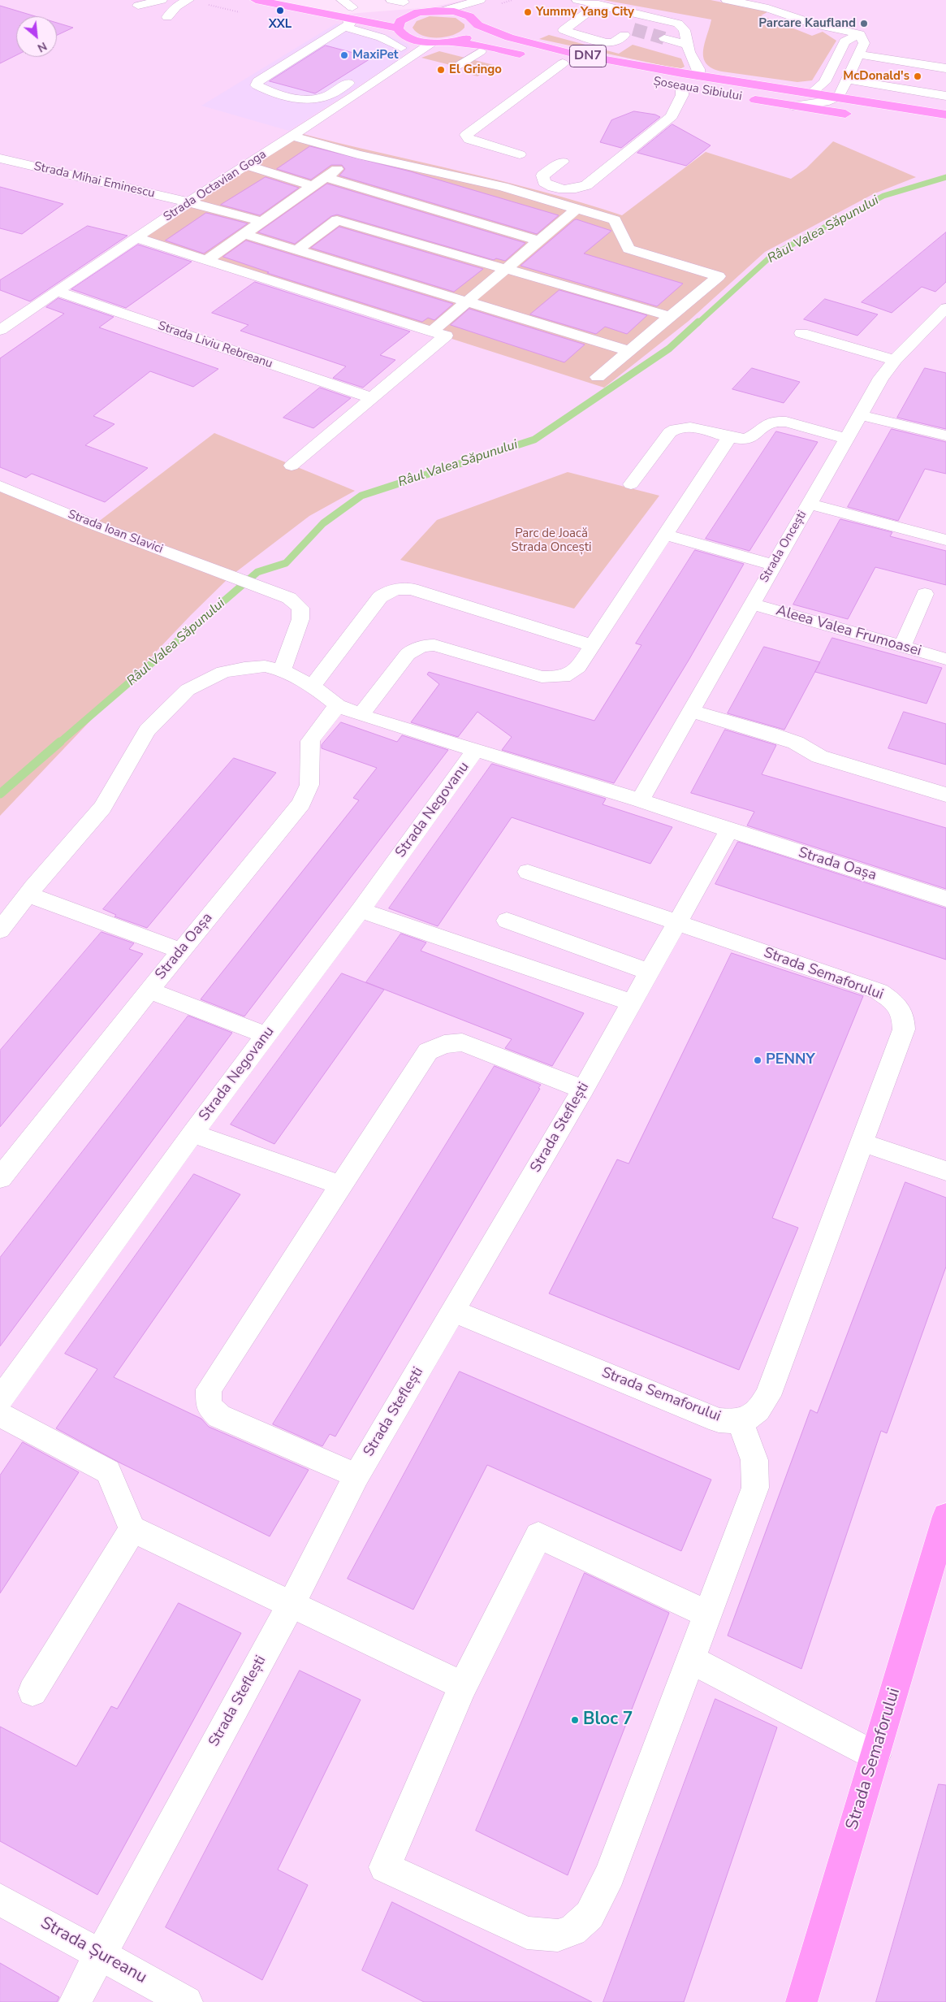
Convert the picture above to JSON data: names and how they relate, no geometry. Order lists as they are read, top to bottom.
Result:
{
  "streets": {
    "main road": ["DN7", "Șoseaua Sibiului", "Strada Semaforului"],
    "street": [
      "Strada Mihai Eminescu",
      "Strada Octavian Goga",
      "Strada Liviu Rebreanu",
      "Strada Ioan Slavici",
      "Strada Oncești",
      "Aleea Valea Frumoasei",
      "Strada Negovanu",
      "Strada Oașa",
      "Strada Steflești",
      "Strada Șureanu"
    ]
  },
  "crossings": [
    ["Strada Mihai Eminescu", "Strada Octavian Goga"],
    ["Strada Octavian Goga", "Strada Liviu Rebreanu"],
    ["Strada Ioan Slavici", "Strada Oașa"],
    ["Strada Oncești", "Aleea Valea Frumoasei"],
    ["Strada Oncești", "Strada Oașa"],
    ["Strada Negovanu", "Strada Oașa"],
    ["Strada Oașa", "Strada Steflești"],
    ["Strada Semaforului", "Strada Steflești"],
    ["Strada Steflești", "Strada Șureanu"]
  ],
  "water": ["Râul Valea Săpunului"],
  "parks": ["Parc de Joacă Strada Oncești"],
  "places": [
    "XXL",
    "Yummy Yang City",
    "Parcare Kaufland",
    "MaxiPet",
    "El Gringo",
    "McDonald's",
    "PENNY",
    "Bloc 7"
  ],
  "north": "bottom right"
}
